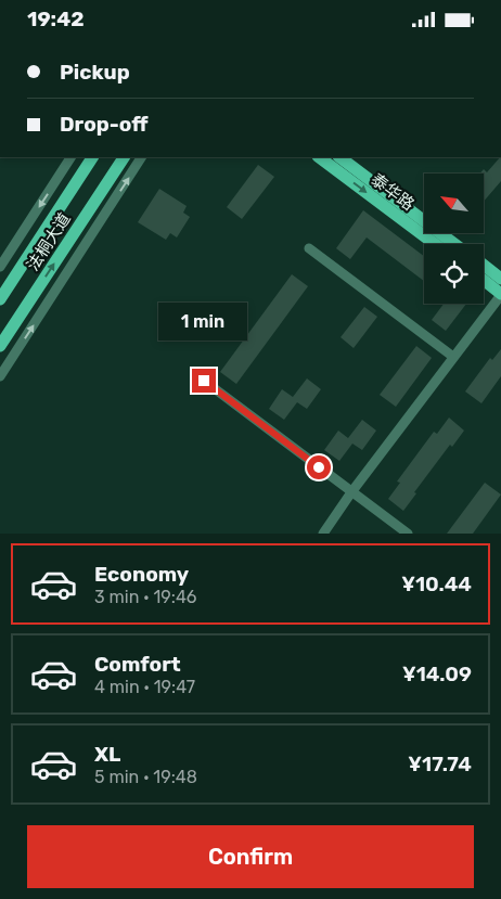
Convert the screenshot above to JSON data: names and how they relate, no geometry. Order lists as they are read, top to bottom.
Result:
{
  "streets": {
    "main road": ["泰华路", "法桐大道"]
  },
  "north": "top left",
  "page": {
    "status": "19:42",
    "banner": ["Pickup", "Drop-off"],
    "bubble": "1 min",
    "list": [
      {
        "name": "Economy",
        "note": "3 min · 19:46",
        "value": "¥10.44"
      },
      {
        "name": "Comfort",
        "note": "4 min · 19:47",
        "value": "¥14.09"
      },
      {
        "name": "XL",
        "note": "5 min · 19:48",
        "value": "¥17.74"
      }
    ],
    "buttons": "Confirm"
  }
}
